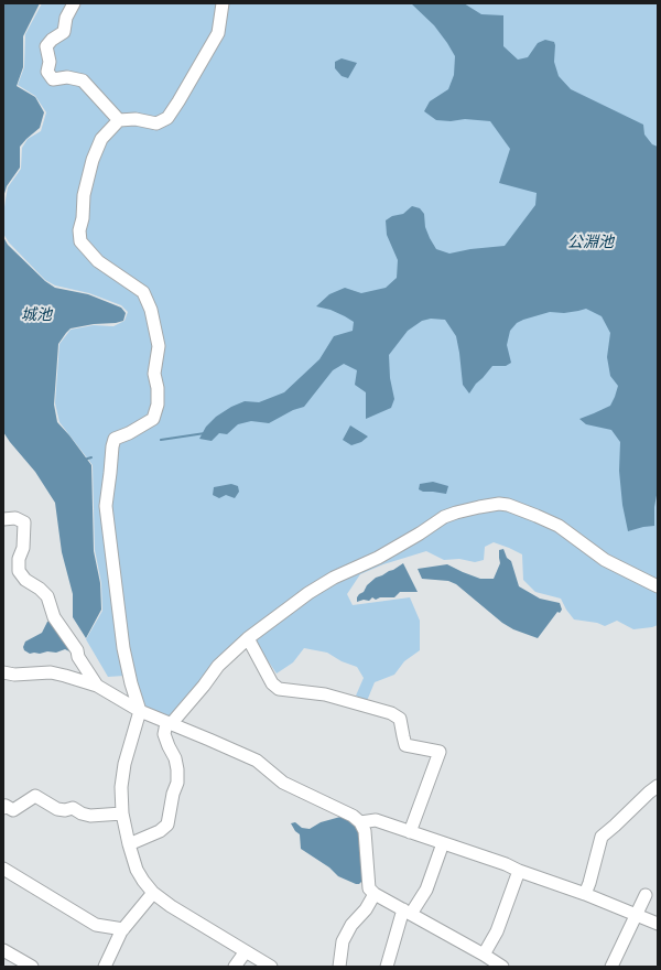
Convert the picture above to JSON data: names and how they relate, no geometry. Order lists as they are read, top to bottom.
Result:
{
  "water": ["公淵池", "城池"]
}
